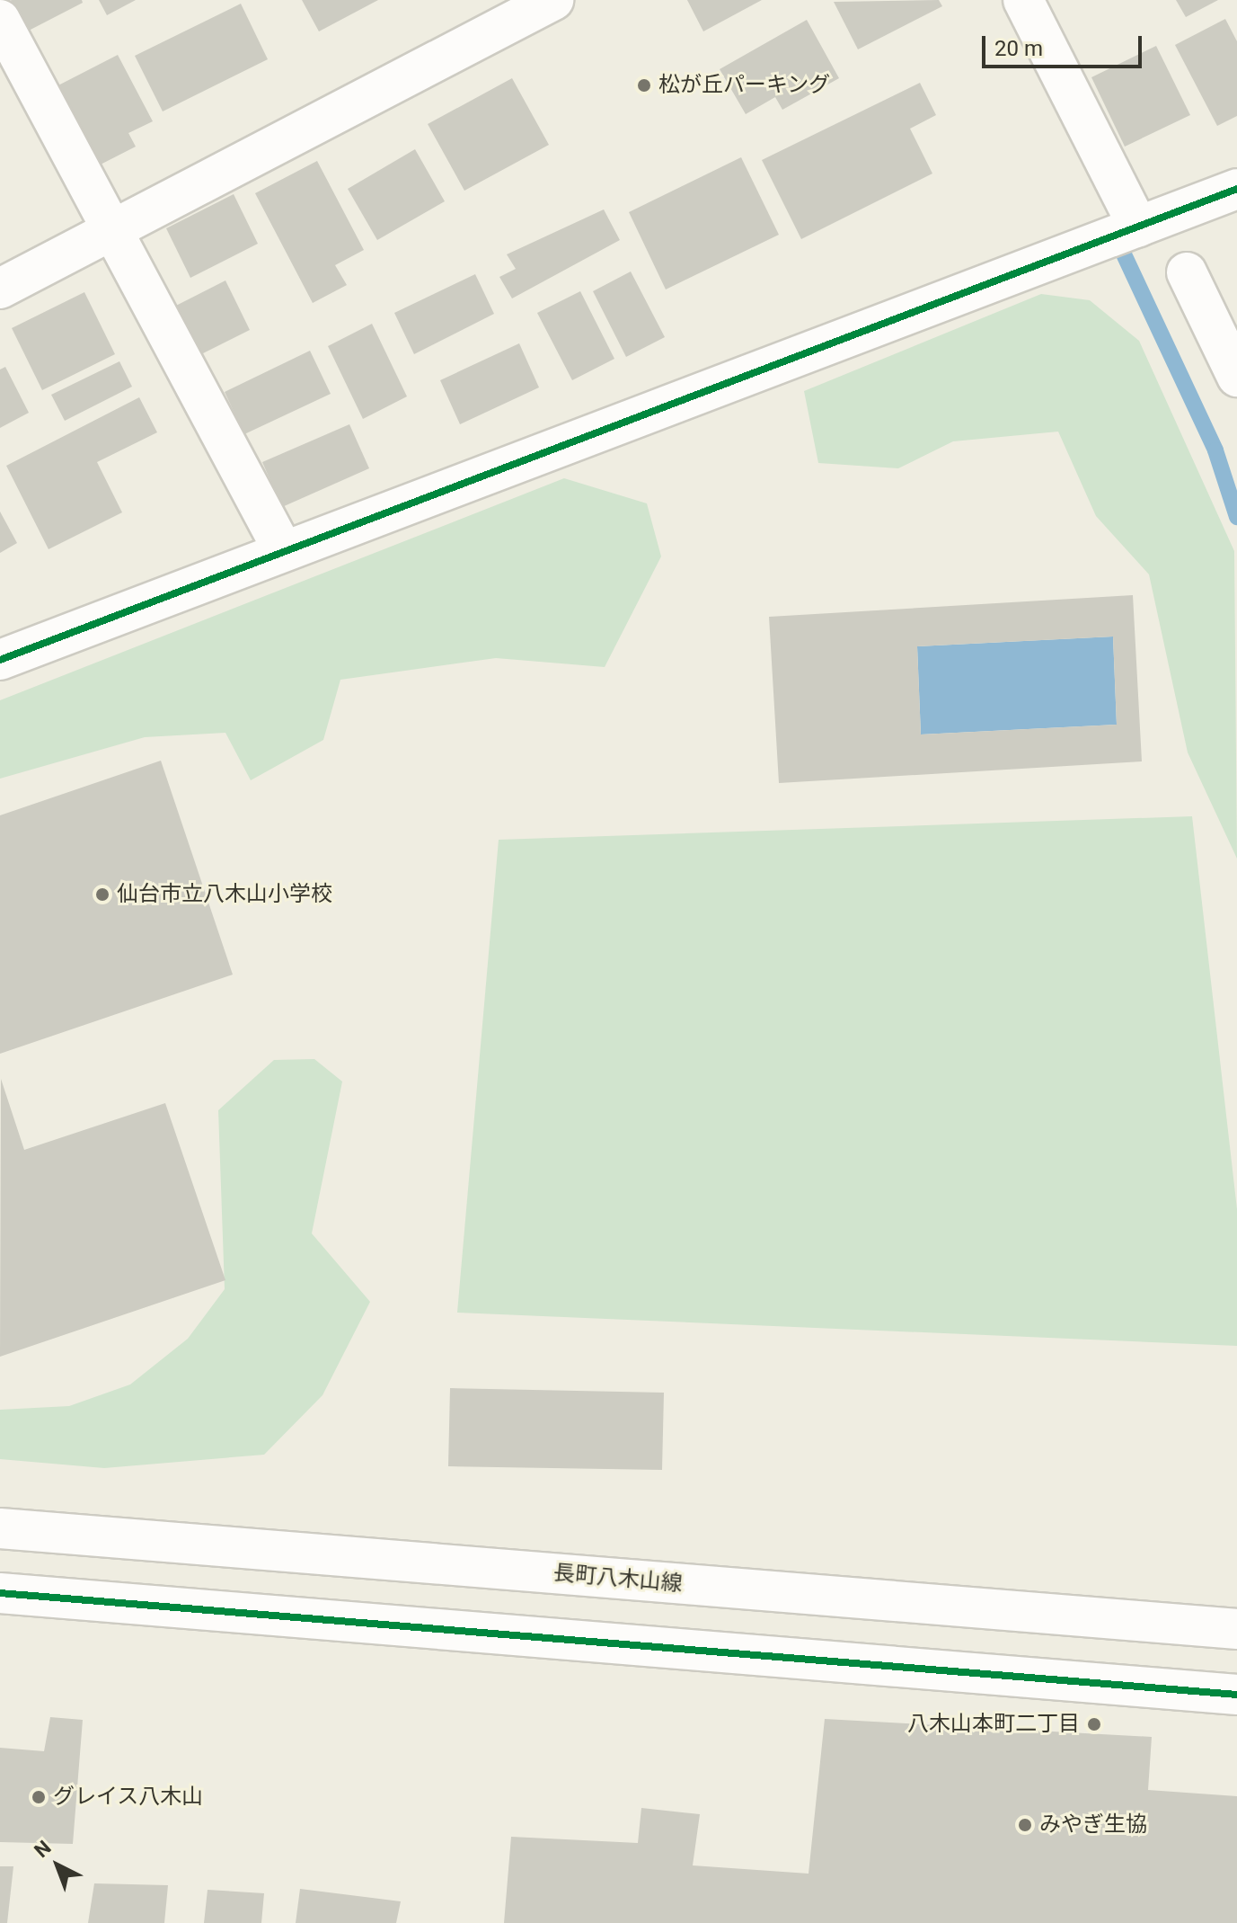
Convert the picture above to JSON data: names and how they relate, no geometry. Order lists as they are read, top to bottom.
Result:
{
  "streets": {
    "street": ["長町八木山線"]
  },
  "places": [
    "松が丘パーキング",
    "仙台市立八木山小学校",
    "八木山本町二丁目",
    "グレイス八木山",
    "みやぎ生協"
  ],
  "scale_bar": "20 m",
  "north": "top left"
}
